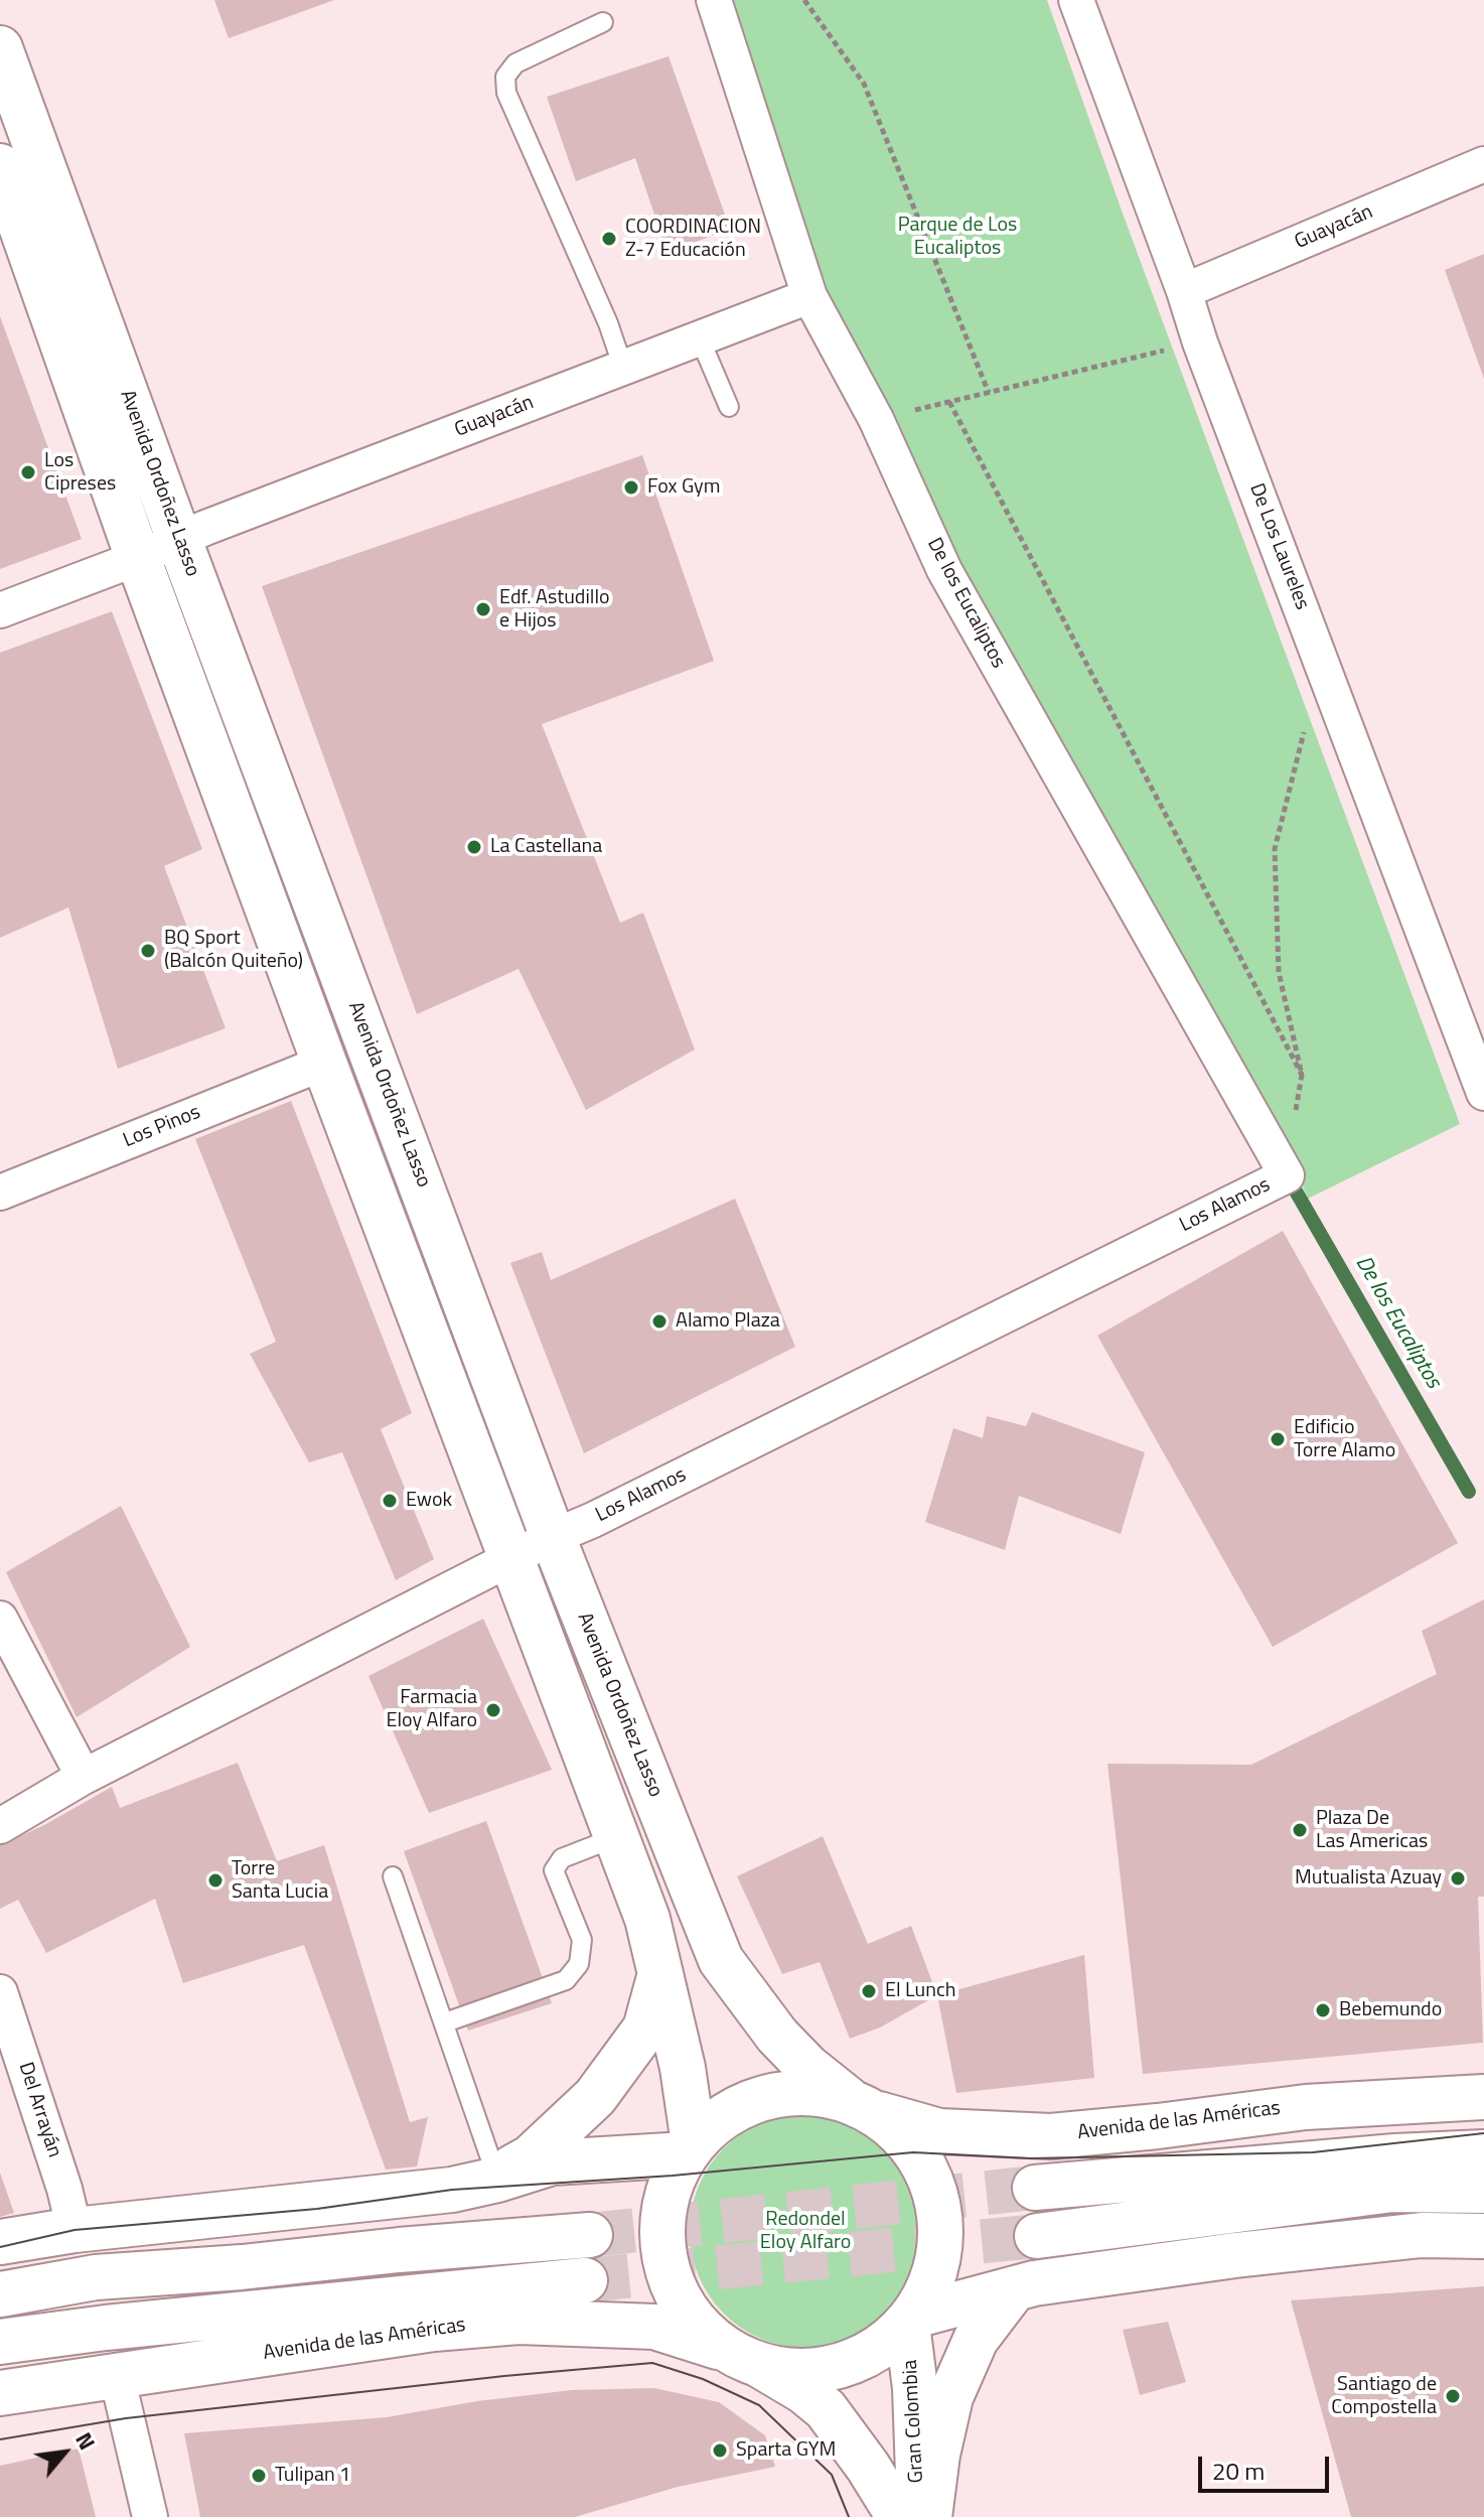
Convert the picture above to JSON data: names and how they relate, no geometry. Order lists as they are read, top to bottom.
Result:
{
  "streets": {
    "main road": ["Avenida Ordoñez Lasso", "Avenida de las Américas", "Gran Colombia"],
    "street": [
      "Guayacán",
      "De Los Laureles",
      "De los Eucaliptos",
      "Los Pinos",
      "Los Alamos",
      "Del Arrayán"
    ]
  },
  "crossings": [
    ["Guayacán", "Avenida Ordoñez Lasso"],
    ["Guayacán", "De Los Laureles"],
    ["Guayacán", "De los Eucaliptos"],
    ["Avenida Ordoñez Lasso", "Los Alamos"],
    ["Avenida Ordoñez Lasso", "Avenida de las Américas"],
    ["Avenida Ordoñez Lasso", "Gran Colombia"],
    ["De los Eucaliptos", "Los Alamos"],
    ["Avenida de las Américas", "Gran Colombia"]
  ],
  "water": ["De los Eucaliptos"],
  "parks": ["Parque de Los Eucaliptos", "Redondel Eloy Alfaro"],
  "places": [
    "COORDINACION Z-7 Educación",
    "Los Cipreses",
    "Fox Gym",
    "Edf. Astudillo e Hijos",
    "La Castellana",
    "BQ Sport (Balcón Quiteño)",
    "Alamo Plaza",
    "Edificio Torre Alamo",
    "Ewok",
    "Farmacia Eloy Alfaro",
    "Plaza De Las Americas",
    "Mutualista Azuay",
    "Torre Santa Lucia",
    "El Lunch",
    "Bebemundo",
    "Santiago de Compostella",
    "Sparta GYM",
    "Tulipan 1"
  ],
  "scale_bar": "20 m",
  "north": "top right"
}
